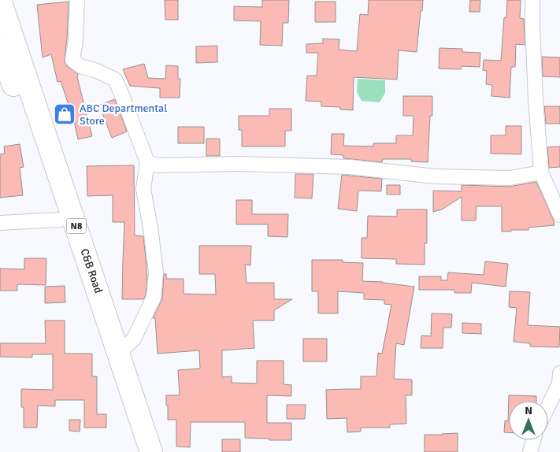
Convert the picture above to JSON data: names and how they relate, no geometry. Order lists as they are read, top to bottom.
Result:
{
  "streets": {
    "highway": ["N8", "C&B Road"]
  },
  "places": {
    "shop": ["ABC Departmental Store"]
  },
  "north": "top"
}
